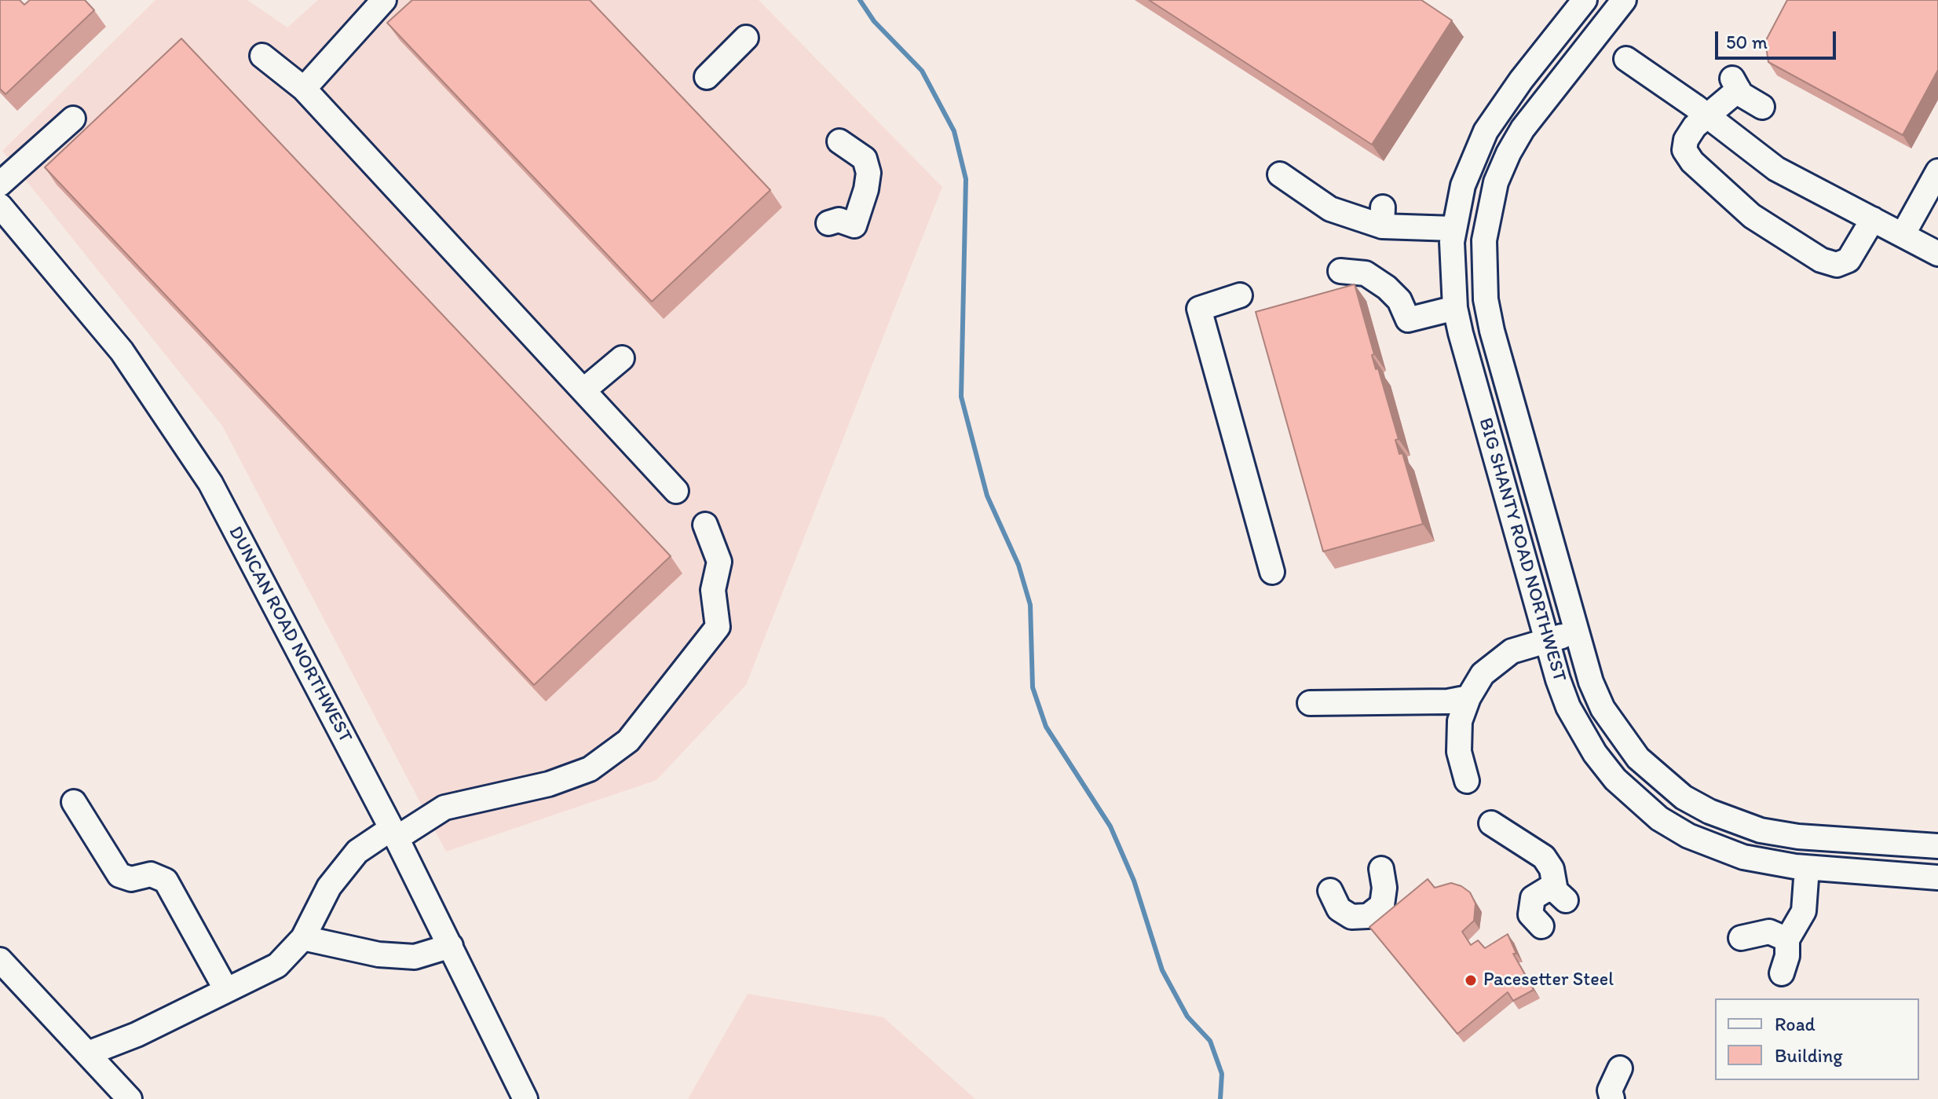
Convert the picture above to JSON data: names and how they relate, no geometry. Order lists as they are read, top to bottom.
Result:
{
  "streets": {
    "street": ["BIG SHANTY ROAD NORTHWEST", "DUNCAN ROAD NORTHWEST"]
  },
  "places": ["Pacesetter Steel"],
  "legend": ["Road", "Building"],
  "scale_bar": "50 m"
}
